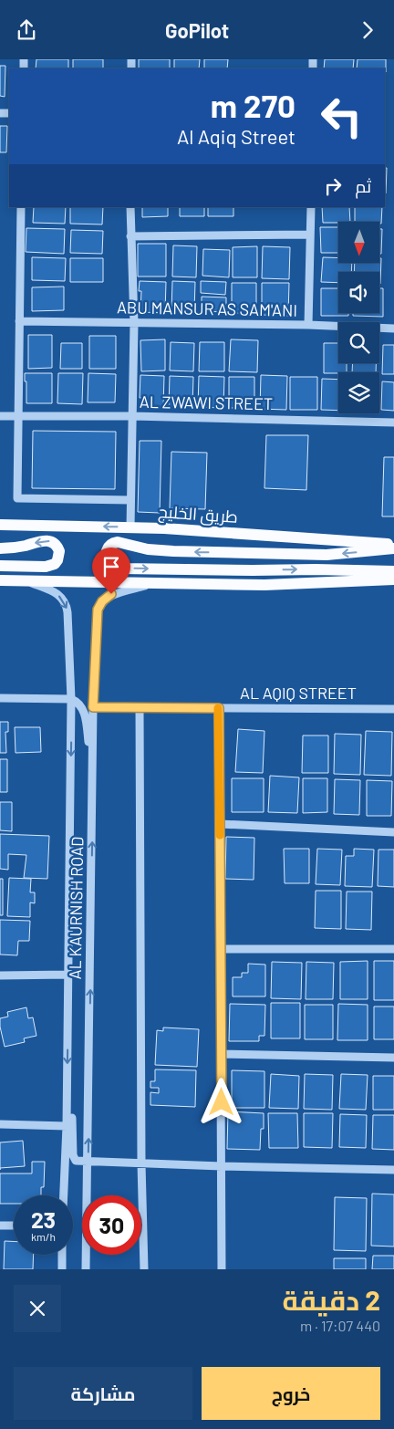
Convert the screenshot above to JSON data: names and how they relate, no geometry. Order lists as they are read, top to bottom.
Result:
{
  "streets": {
    "main road": ["طريق الخليج"],
    "street": [
      "ABU MANSUR AS SAM'ANI",
      "AL ZWAWI STREET",
      "AL AQIQ STREET",
      "AL KAURNISH ROAD"
    ]
  },
  "crossings": [
    ["AL AQIQ STREET", "AL KAURNISH ROAD"]
  ],
  "north": "bottom",
  "page": {
    "header": "GoPilot",
    "turn": ["270 m", "Al Aqiq Street"],
    "then": "ثم",
    "speed": "23 km/h",
    "limit": "30",
    "heading": ["2 دقيقة", "440 m · 17:07"],
    "buttons": ["خروج", "مشاركة"]
  }
}
